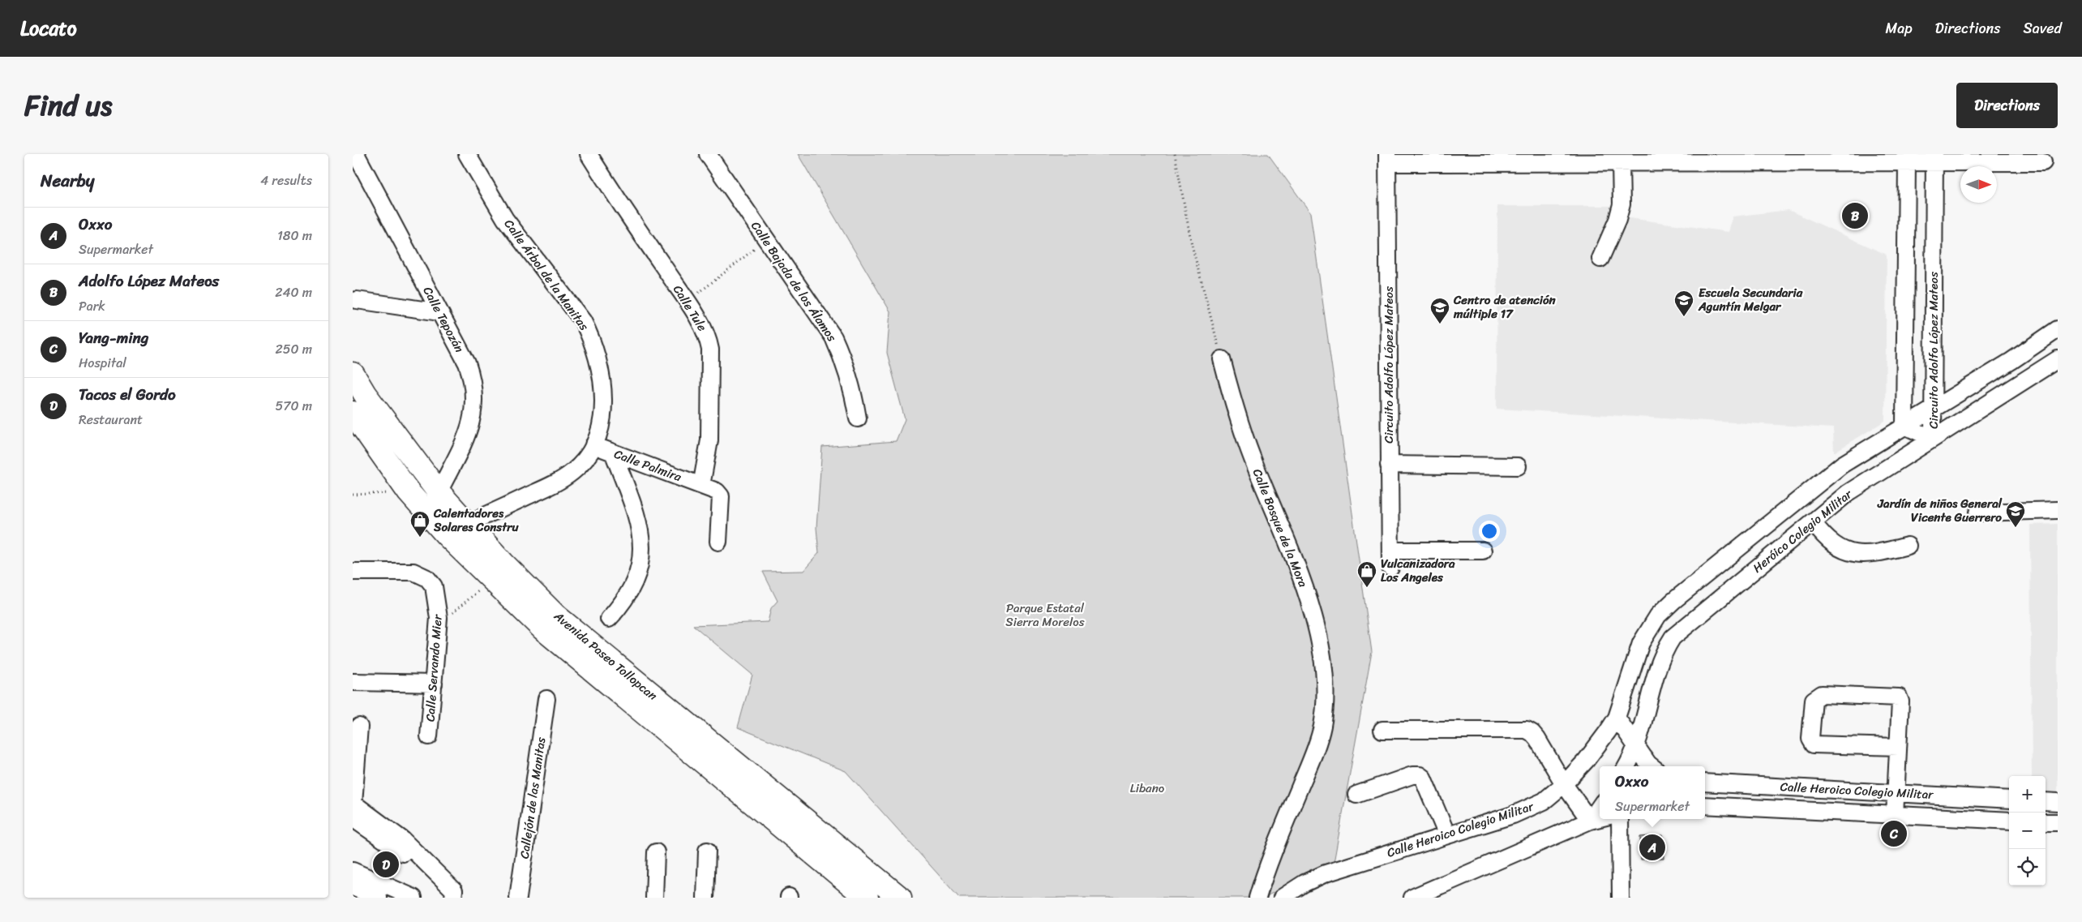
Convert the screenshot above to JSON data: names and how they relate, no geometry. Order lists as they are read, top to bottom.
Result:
{
  "streets": {
    "highway": ["Avenida Paseo Tollopcan"],
    "street": [
      "Calle Árbol de la Manitas",
      "Calle Bajada de los Álamos",
      "Calle Tule",
      "Calle Tepozán",
      "Circuito Adolfo López Mateos",
      "Calle Palmira",
      "Calle Bosque de la Mora",
      "Heróico Colegio Militar",
      "Calle Servando Mier",
      "Calle Heroico Colegio Militar",
      "Callejón de las Manitas"
    ]
  },
  "crossings": [
    ["Calle Árbol de la Manitas", "Calle Palmira"],
    ["Calle Árbol de la Manitas", "Avenida Paseo Tollopcan"],
    ["Calle Tule", "Calle Palmira"],
    ["Calle Tepozán", "Avenida Paseo Tollopcan"],
    ["Circuito Adolfo López Mateos", "Heróico Colegio Militar"]
  ],
  "parks": ["Parque Estatal Sierra Morelos", "Libano"],
  "places": {
    "school or university": ["Escuela Secundaria Aguntín Melgar", "Centro de atención múltiple 17", "Jardín de niños General Vicente Guerrero"],
    "shop": ["Calentadores Solares Constru", "Vulcanizadora Los Angeles"]
  },
  "north": "right",
  "page": {
    "header": "Locato",
    "nav": ["Map", "Directions", "Saved"],
    "title": "Find us",
    "buttons": "Directions",
    "heading": ["Nearby", "4 results"],
    "pins": [
      "B",
      "C",
      "A",
      "D"
    ],
    "list": [
      {
        "mark": "A",
        "name": "Oxxo",
        "note": "Supermarket",
        "value": "180 m"
      },
      {
        "mark": "B",
        "name": "Adolfo López Mateos",
        "note": "Park",
        "value": "240 m"
      },
      {
        "mark": "C",
        "name": "Yang-ming",
        "note": "Hospital",
        "value": "250 m"
      },
      {
        "mark": "D",
        "name": "Tacos el Gordo",
        "note": "Restaurant",
        "value": "570 m"
      }
    ],
    "popup": ["Oxxo", "Supermarket"],
    "map_buttons": ["+", "−"]
  }
}
